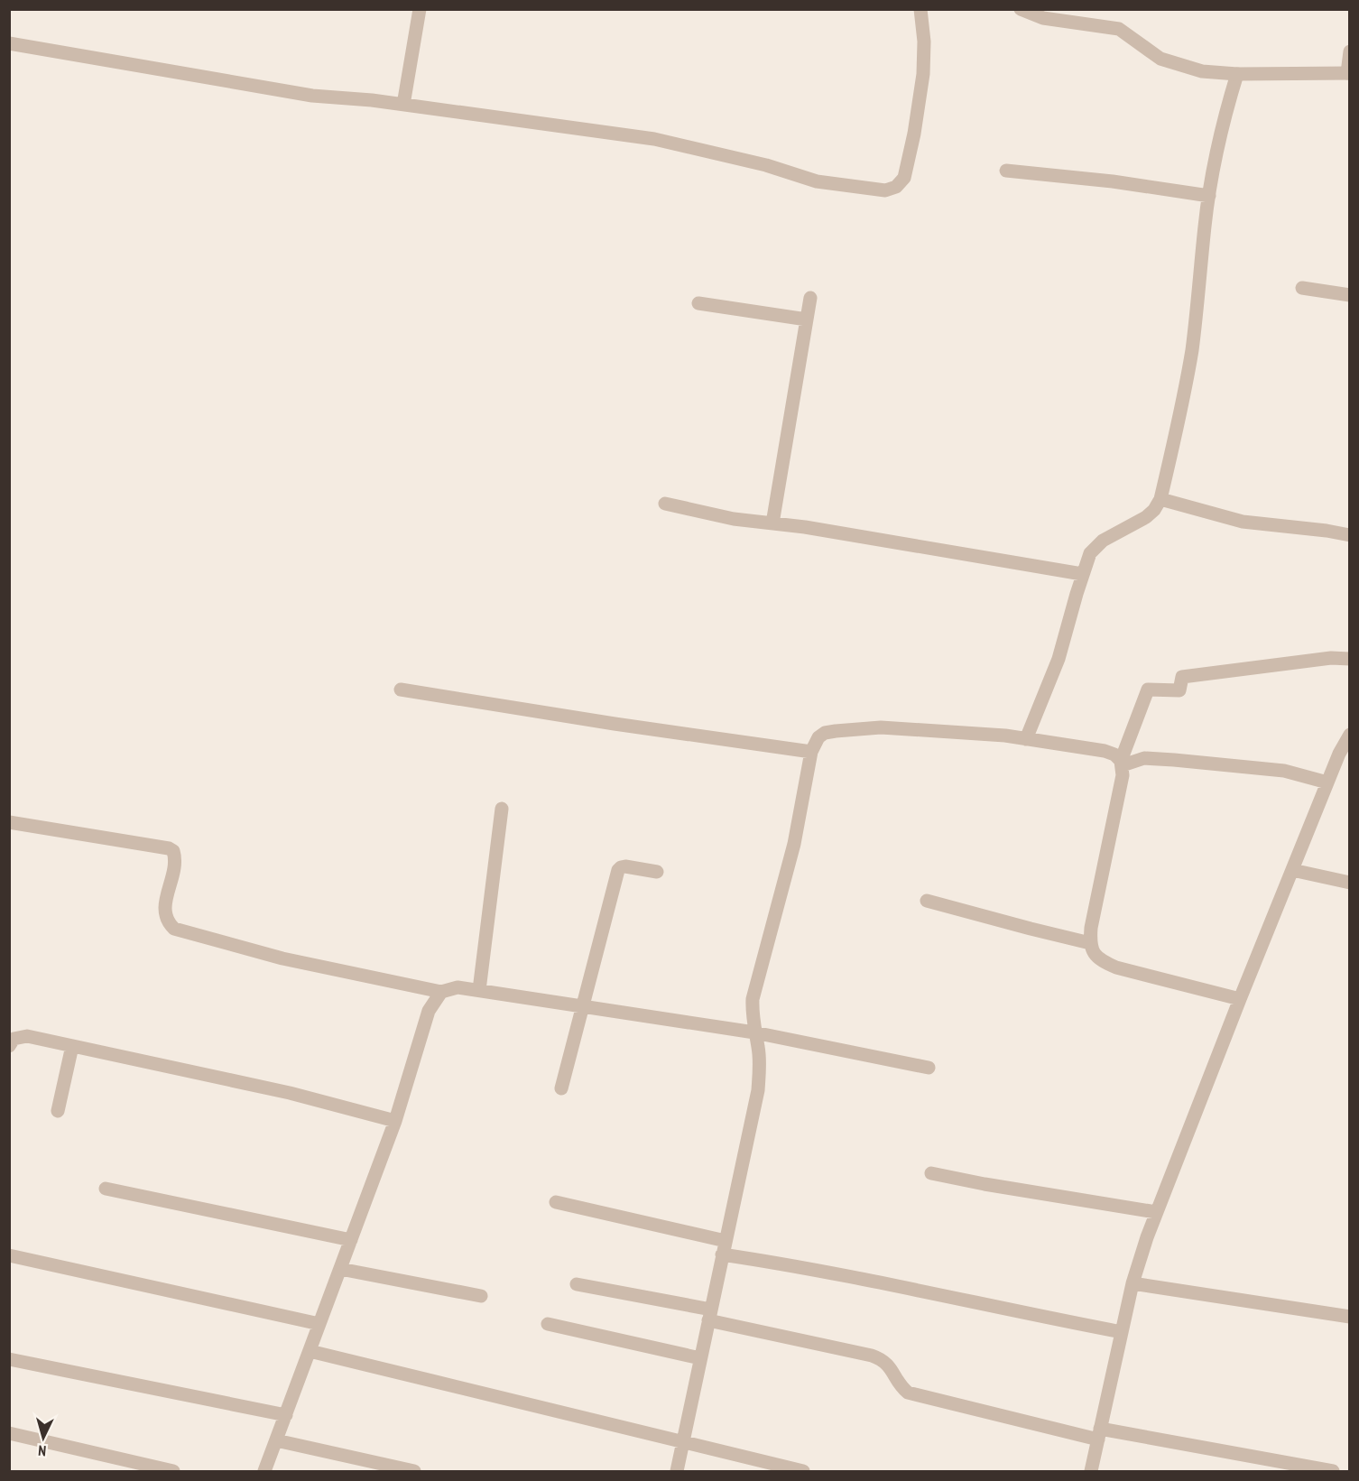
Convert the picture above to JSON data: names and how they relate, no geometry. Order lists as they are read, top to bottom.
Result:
{
  "north": "bottom"
}
